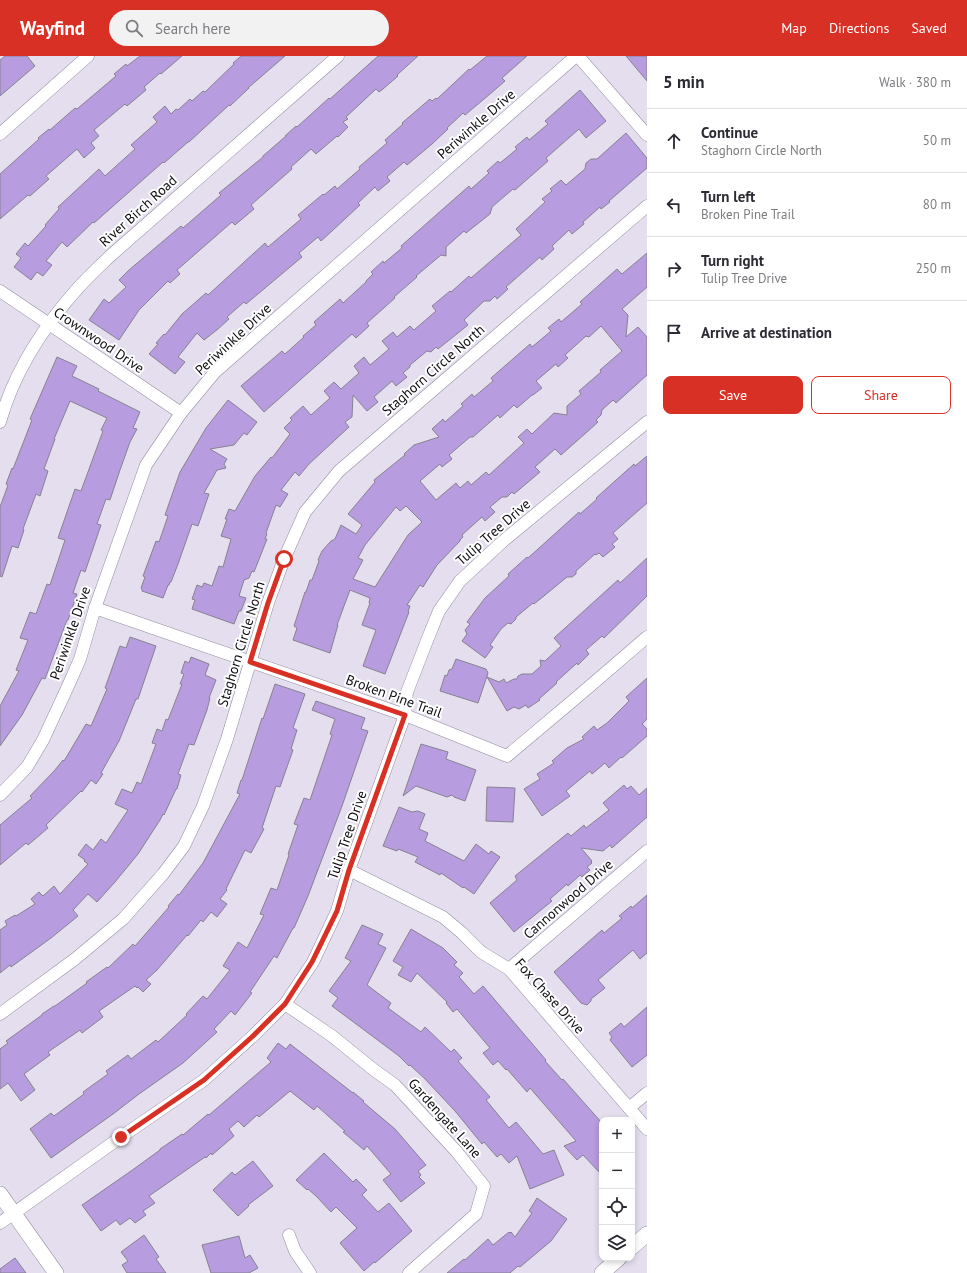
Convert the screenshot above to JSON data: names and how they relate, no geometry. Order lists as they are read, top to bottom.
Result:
{
  "streets": {
    "street": [
      "Periwinkle Drive",
      "River Birch Road",
      "Crownwood Drive",
      "Staghorn Circle North",
      "Tulip Tree Drive",
      "Broken Pine Trail",
      "Cannonwood Drive",
      "Fox Chase Drive",
      "Gardengate Lane"
    ]
  },
  "crossings": [
    ["Periwinkle Drive", "Crownwood Drive"],
    ["Periwinkle Drive", "Broken Pine Trail"],
    ["River Birch Road", "Crownwood Drive"],
    ["Staghorn Circle North", "Broken Pine Trail"],
    ["Tulip Tree Drive", "Broken Pine Trail"],
    ["Tulip Tree Drive", "Fox Chase Drive"],
    ["Tulip Tree Drive", "Gardengate Lane"],
    ["Cannonwood Drive", "Fox Chase Drive"]
  ],
  "page": {
    "header": "Wayfind",
    "search": "Search here",
    "nav": ["Map", "Directions", "Saved"],
    "heading": ["5 min", "Walk · 380 m"],
    "list": [
      ["Continue", "Staghorn Circle North", "50 m"],
      ["Turn left", "Broken Pine Trail", "80 m"],
      ["Turn right", "Tulip Tree Drive", "250 m"],
      "Arrive at destination"
    ],
    "buttons": ["Save", "Share"],
    "map_buttons": ["+", "−"]
  }
}
